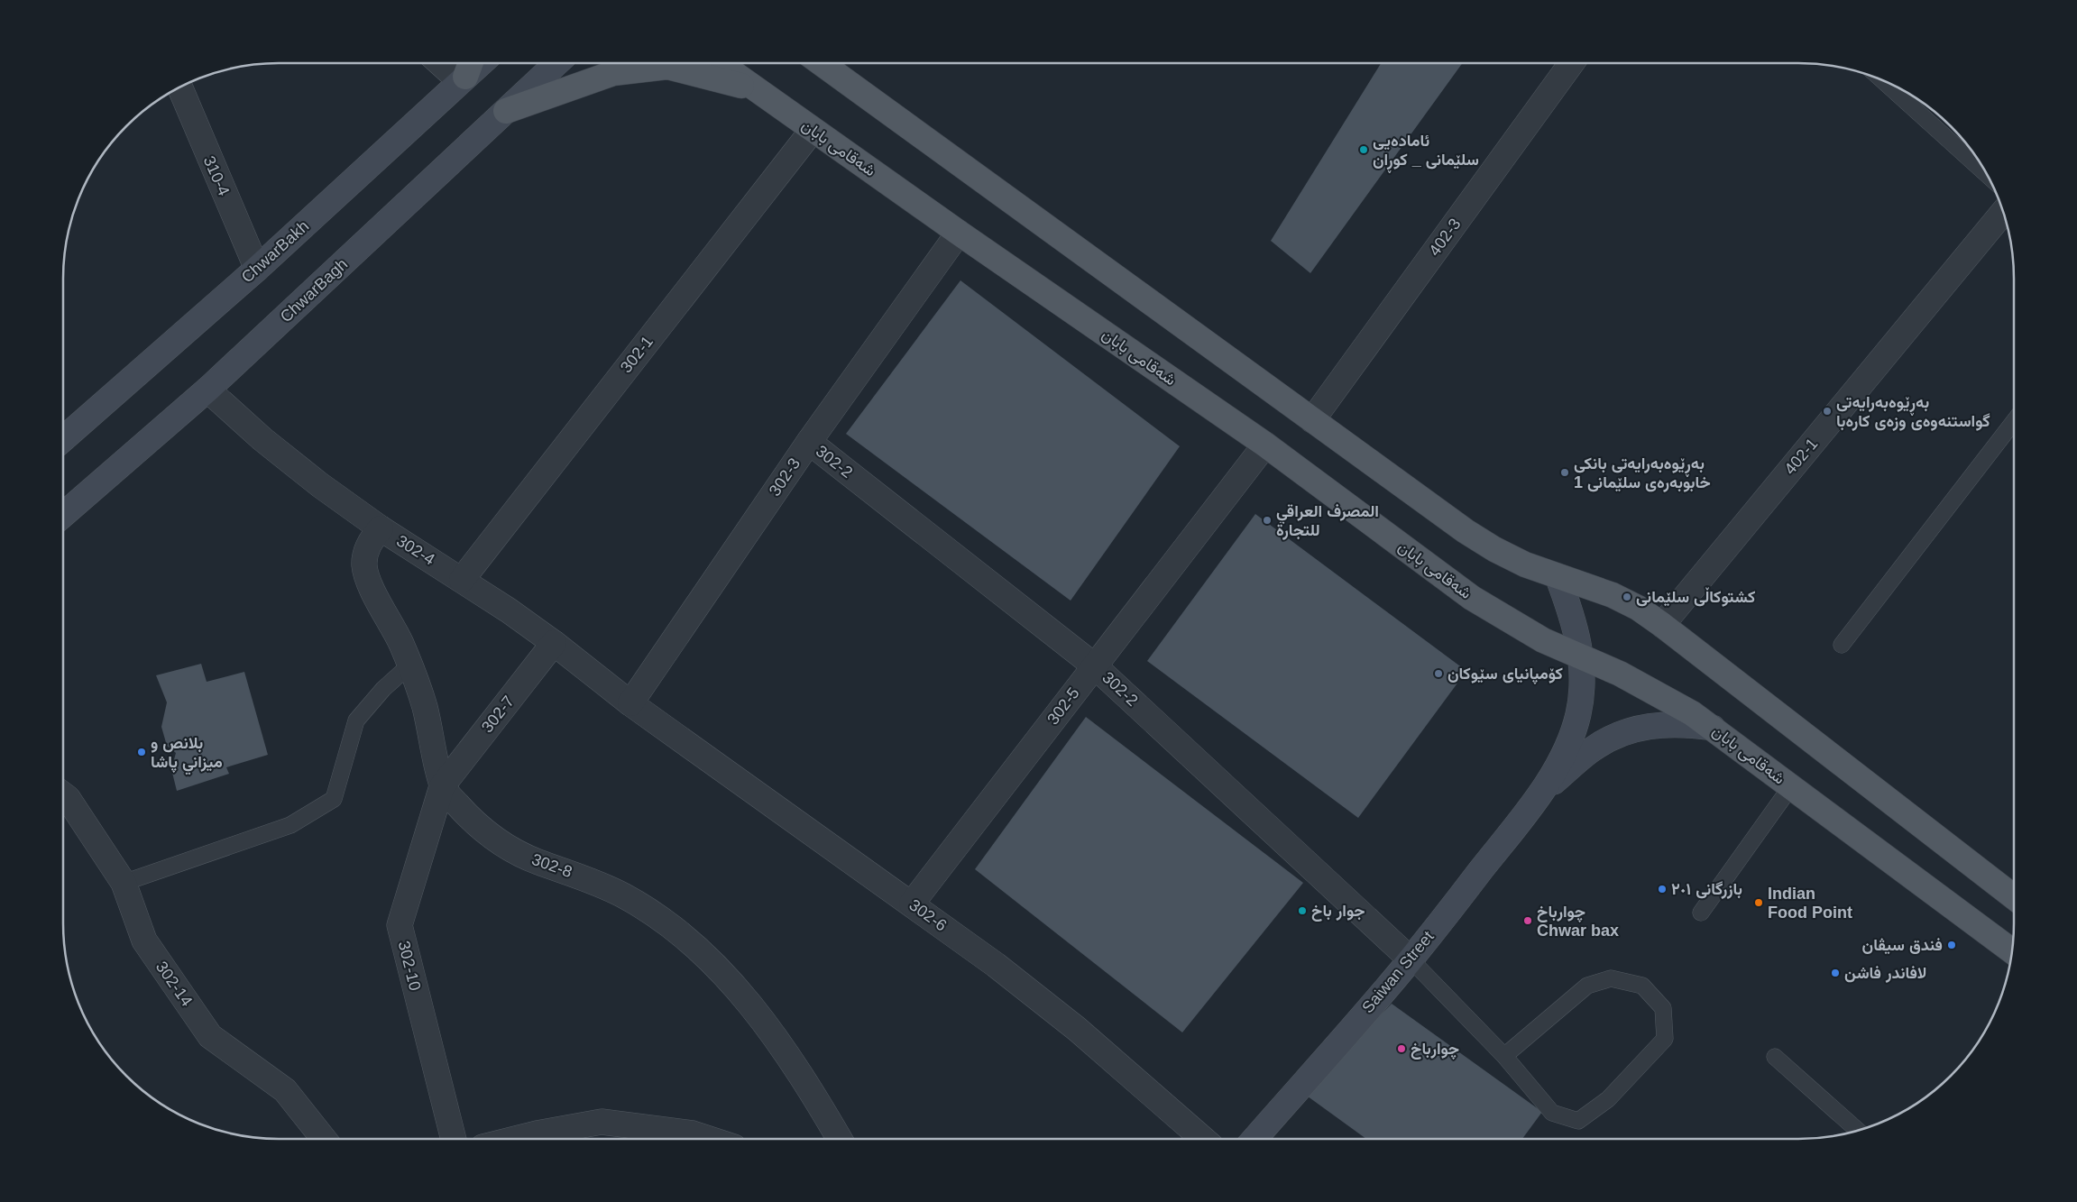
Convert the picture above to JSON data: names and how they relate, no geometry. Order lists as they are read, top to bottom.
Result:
{
  "streets": {
    "main road": [
      "شەقامی بابان",
      "ChwarBakh",
      "ChwarBagh",
      "Saiwan Street"
    ],
    "street": [
      "310-4",
      "402-3",
      "302-1",
      "402-1",
      "302-2",
      "302-3",
      "302-4",
      "302-5",
      "302-7",
      "302-8",
      "302-6",
      "302-10",
      "302-14"
    ]
  },
  "crossings": [
    ["شەقامی بابان", "302-1"],
    ["شەقامی بابان", "302-3"],
    ["شەقامی بابان", "302-5"],
    ["شەقامی بابان", "Saiwan Street"],
    ["310-4", "ChwarBakh"],
    ["ChwarBagh", "302-4"],
    ["302-1", "302-4"],
    ["302-2", "302-3"],
    ["302-2", "302-5"],
    ["302-2", "Saiwan Street"],
    ["302-3", "302-4"],
    ["302-3", "302-6"],
    ["302-4", "302-7"],
    ["302-4", "302-6"],
    ["302-5", "302-6"],
    ["302-7", "302-8"],
    ["302-7", "302-10"],
    ["302-8", "302-10"]
  ],
  "places": [
    "ئامادەیی سلێمانی _ کوڕان",
    "بەڕێوەبەرایەتی گواستنەوەی وزەی کارەبا",
    "بەڕێوەبەرایەتی بانکی خابوبەرەی سلێمانی 1",
    "المصرف العراقي للتجارة",
    "کشتوکاڵی سلێمانی",
    "کۆمپانیای سێوکان",
    "بلانص و ميزاني پاشا",
    "بازرگانی ٢٠١",
    "Indian Food Point",
    "جوار باخ",
    "چوارباخ Chwar bax",
    "فندق سيڤان",
    "لافاندر فاشن",
    "چوارباخ"
  ]
}
